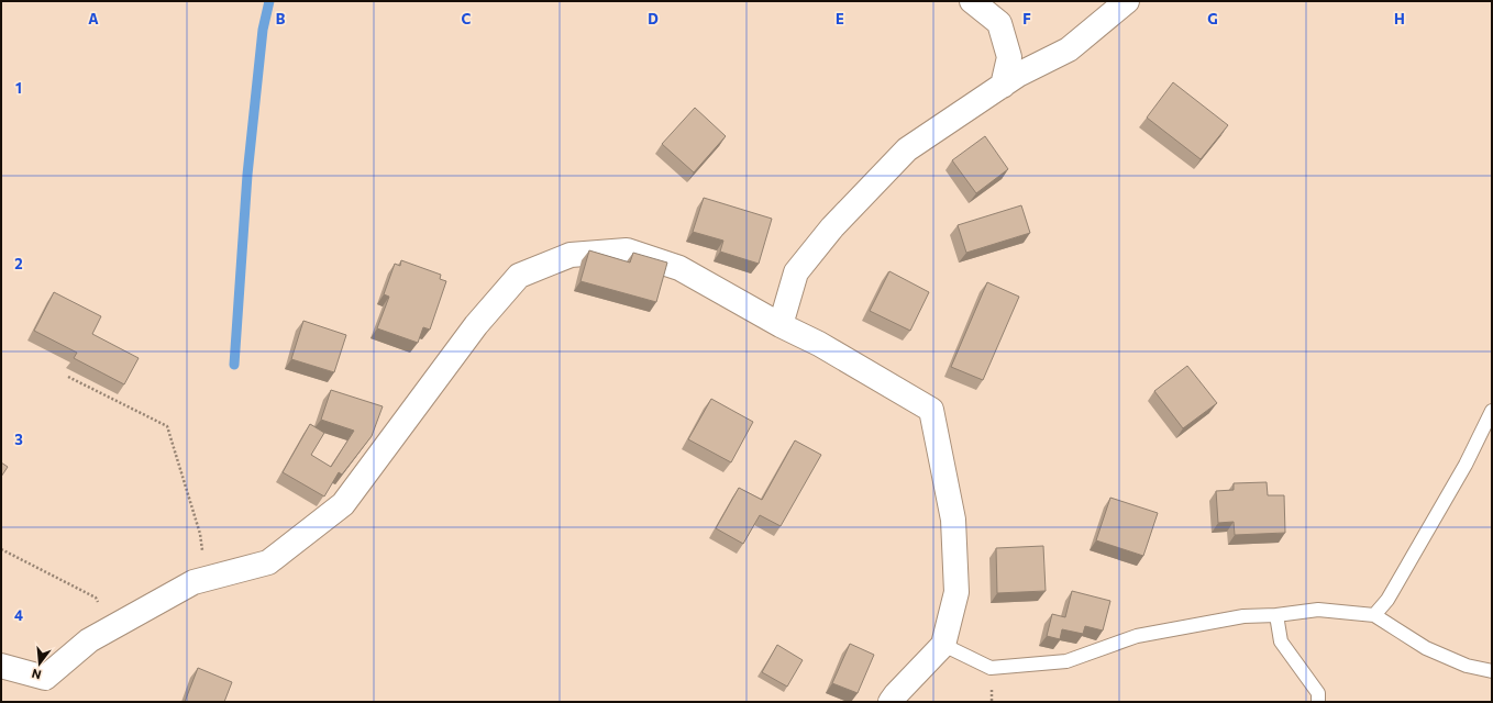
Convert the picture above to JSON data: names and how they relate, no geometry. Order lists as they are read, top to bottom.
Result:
{
  "north": "bottom",
  "grid": {
    "columns": [
      "A",
      "B",
      "C",
      "D",
      "E",
      "F",
      "G",
      "H"
    ],
    "rows": [
      "1",
      "2",
      "3",
      "4"
    ]
  }
}
